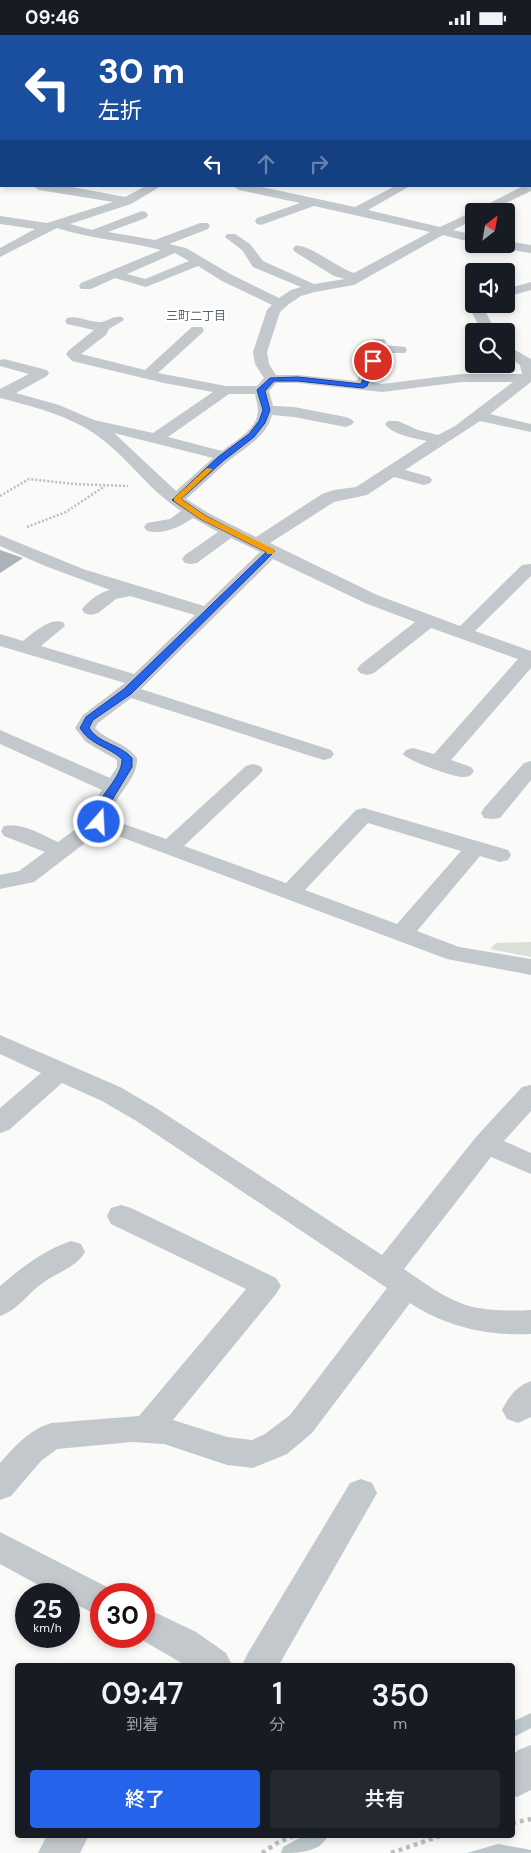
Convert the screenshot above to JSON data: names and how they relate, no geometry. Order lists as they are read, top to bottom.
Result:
{
  "districts": ["三町二丁目"],
  "north": "top right",
  "page": {
    "status": "09:46",
    "turn": ["30 m", "左折"],
    "speed": "25 km/h",
    "limit": "30",
    "eta": [
      "09:47",
      "到着",
      "1",
      "分",
      "350",
      "m"
    ],
    "buttons": ["終了", "共有"]
  }
}
